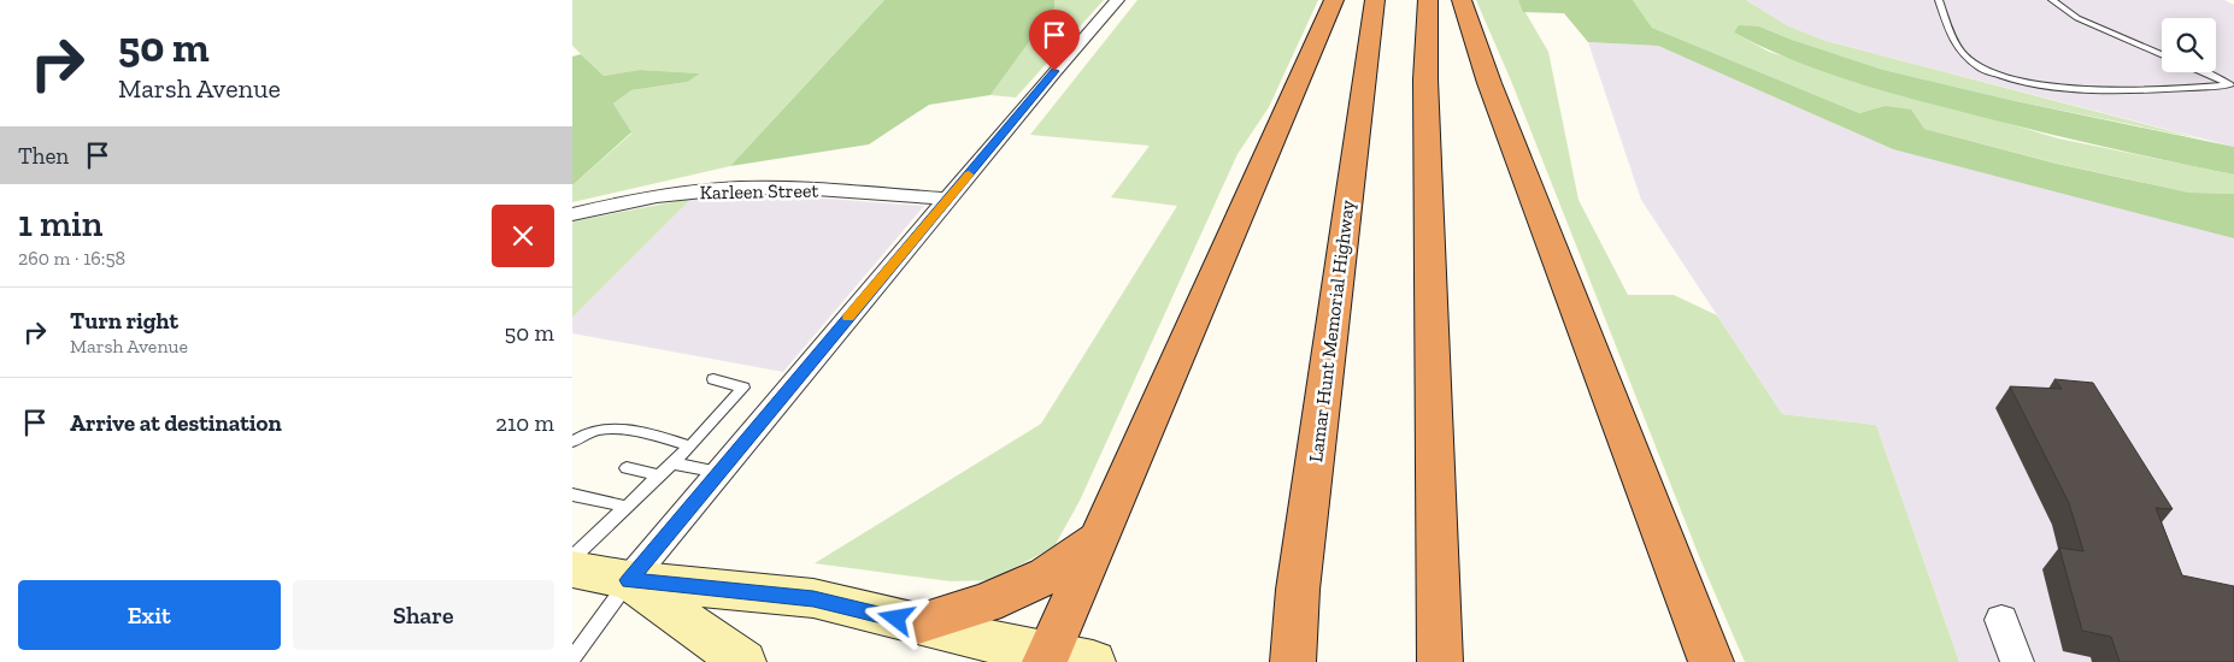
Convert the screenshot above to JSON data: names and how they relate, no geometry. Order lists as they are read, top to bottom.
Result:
{
  "streets": {
    "highway": ["Lamar Hunt Memorial Highway"],
    "street": ["Karleen Street"]
  },
  "page": {
    "turn": ["50 m", "Marsh Avenue"],
    "then": "Then",
    "heading": ["1 min", "260 m · 16:58"],
    "list": [
      {
        "name": "Turn right",
        "note": "Marsh Avenue",
        "value": "50 m"
      },
      {
        "name": "Arrive at destination",
        "value": "210 m"
      }
    ],
    "buttons": ["Exit", "Share"]
  }
}
